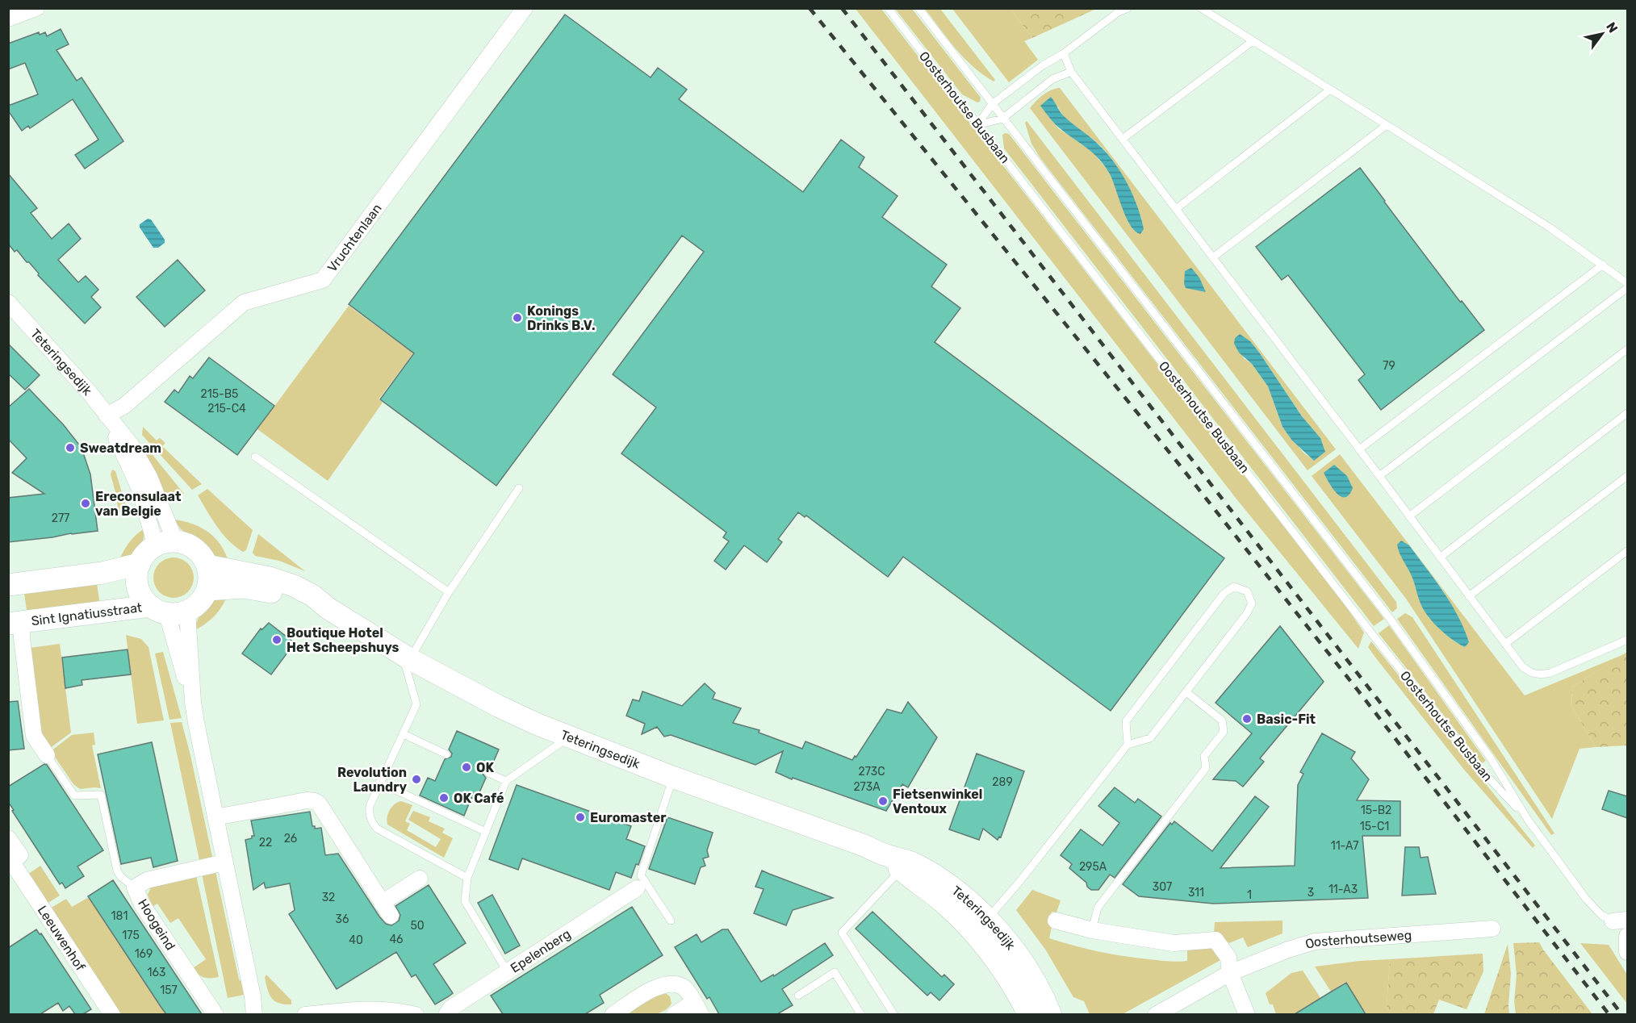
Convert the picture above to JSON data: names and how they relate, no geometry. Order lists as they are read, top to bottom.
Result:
{
  "streets": {
    "main road": ["Teteringsedijk", "Sint Ignatiusstraat"],
    "street": [
      "Vruchtenlaan",
      "Hoogeind",
      "Leeuwenhof",
      "Oosterhoutseweg",
      "Epelenberg"
    ],
    "lane": ["Oosterhoutse Busbaan"]
  },
  "crossings": [
    ["Vruchtenlaan", "Teteringsedijk"],
    ["Teteringsedijk", "Sint Ignatiusstraat"],
    ["Sint Ignatiusstraat", "Hoogeind"]
  ],
  "places": [
    "Konings Drinks B.V.",
    "Sweatdream",
    "Ereconsulaat van Belgie",
    "Boutique Hotel Het Scheepshuys",
    "Basic-Fit",
    "OK",
    "Revolution Laundry",
    "OK Café",
    "Fietsenwinkel Ventoux",
    "Euromaster"
  ],
  "house_numbers": [
    "79",
    "215-B5",
    "215-C4",
    "277",
    "273C",
    "289",
    "273A",
    "15-B2",
    "15-C1",
    "26",
    "22",
    "11-A7",
    "295A",
    "307",
    "11-A3",
    "311",
    "3",
    "1",
    "32",
    "181",
    "36",
    "50",
    "175",
    "46",
    "40",
    "169",
    "163",
    "157"
  ],
  "north": "top right"
}
